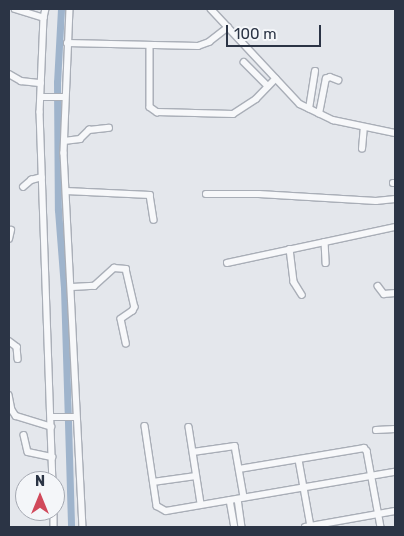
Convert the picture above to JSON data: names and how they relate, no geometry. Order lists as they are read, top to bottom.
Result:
{
  "scale_bar": "100 m",
  "north": "top"
}
